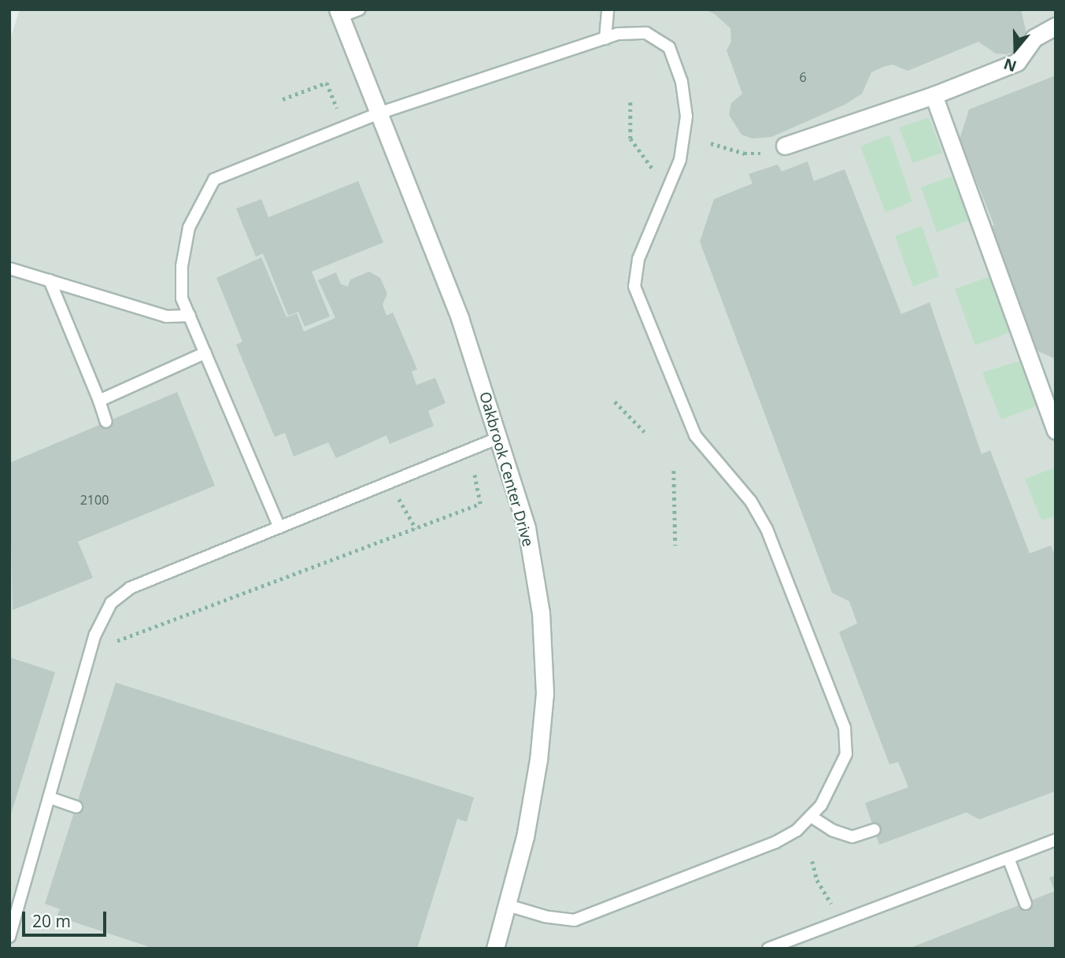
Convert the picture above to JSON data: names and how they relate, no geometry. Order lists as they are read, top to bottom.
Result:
{
  "streets": {
    "street": ["Oakbrook Center Drive"]
  },
  "house_numbers": ["6", "2100"],
  "scale_bar": "20 m",
  "north": "bottom"
}
